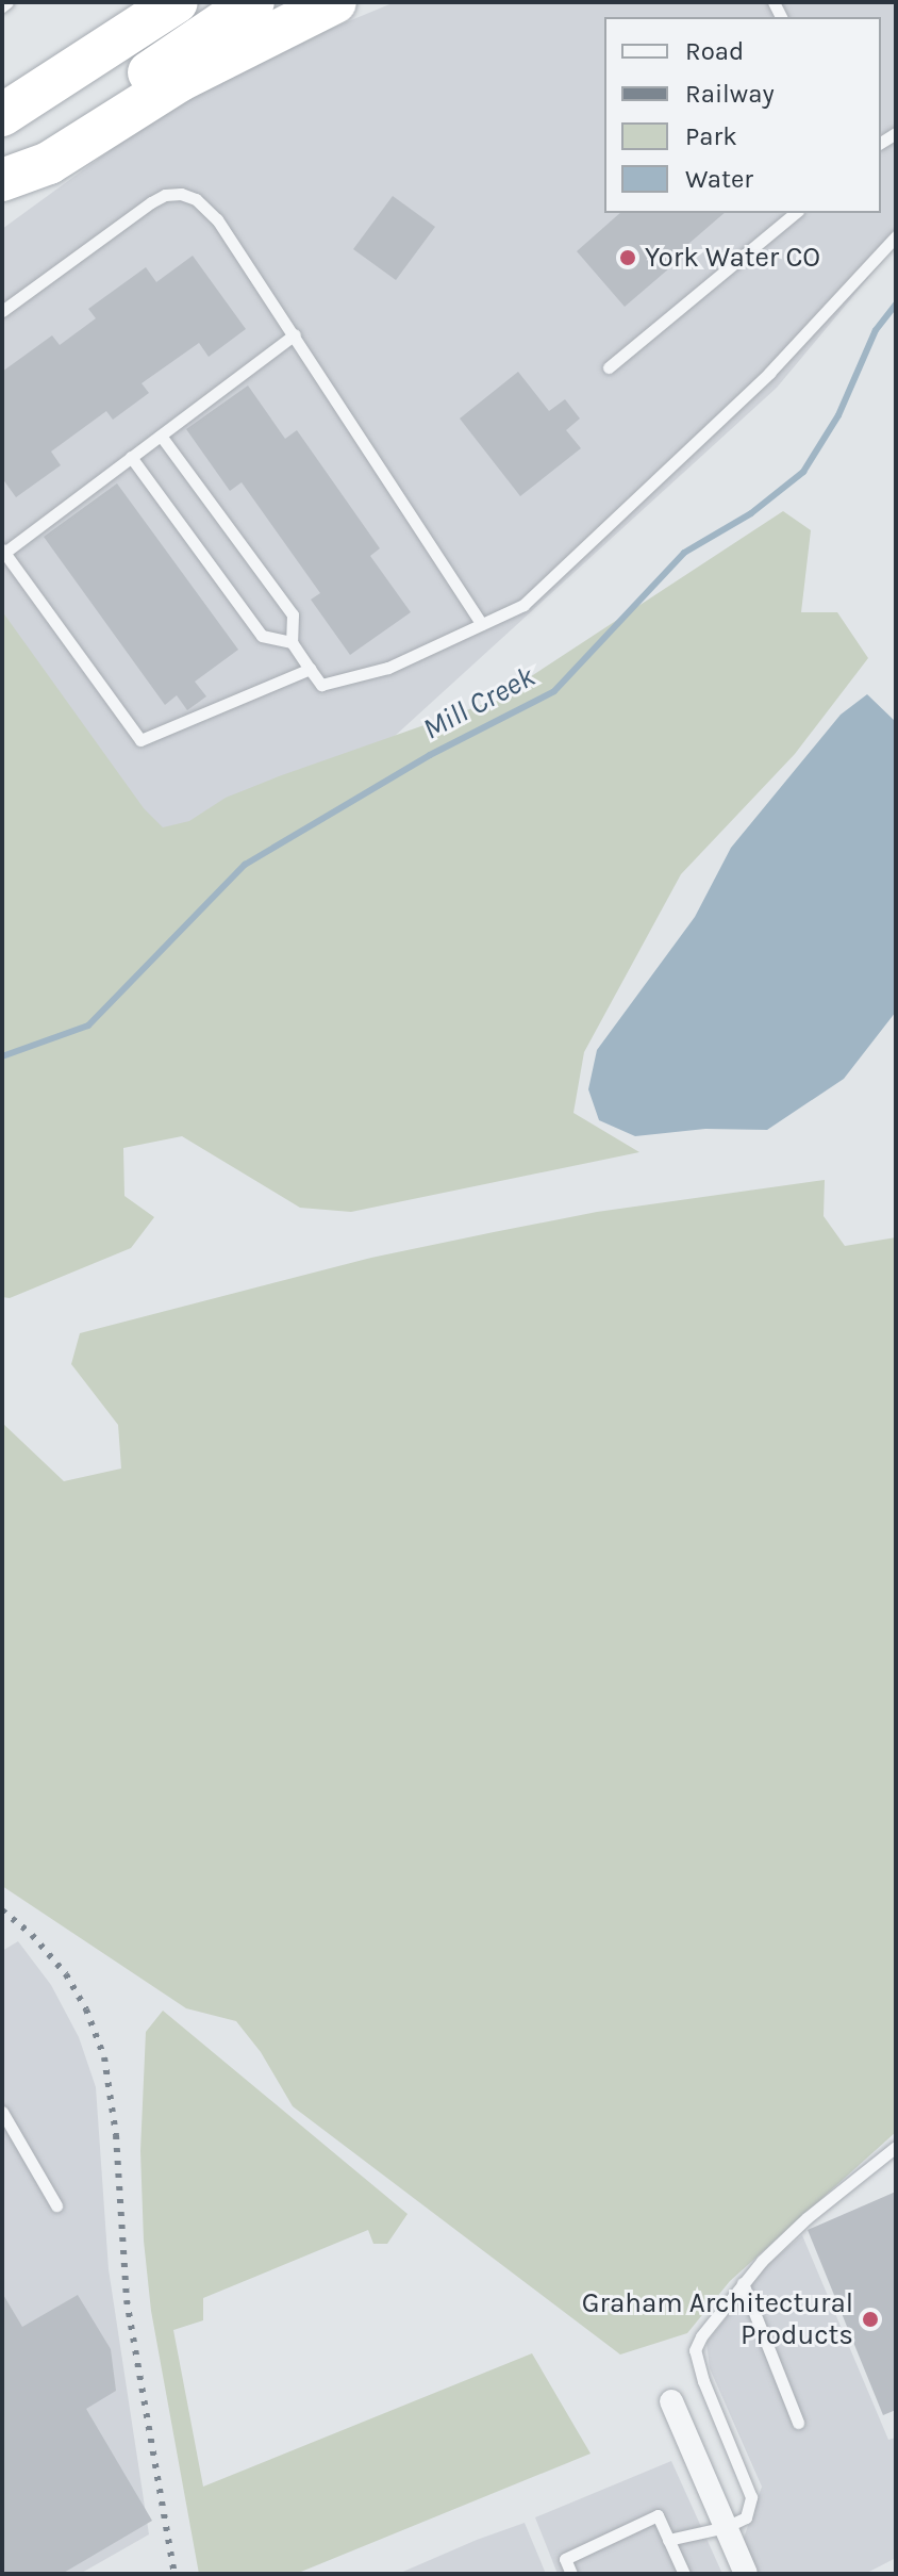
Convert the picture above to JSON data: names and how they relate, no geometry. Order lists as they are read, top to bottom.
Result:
{
  "water": ["Mill Creek"],
  "places": ["York Water CO", "Graham Architectural Products"],
  "legend": [
    "Road",
    "Railway",
    "Park",
    "Water"
  ]
}
